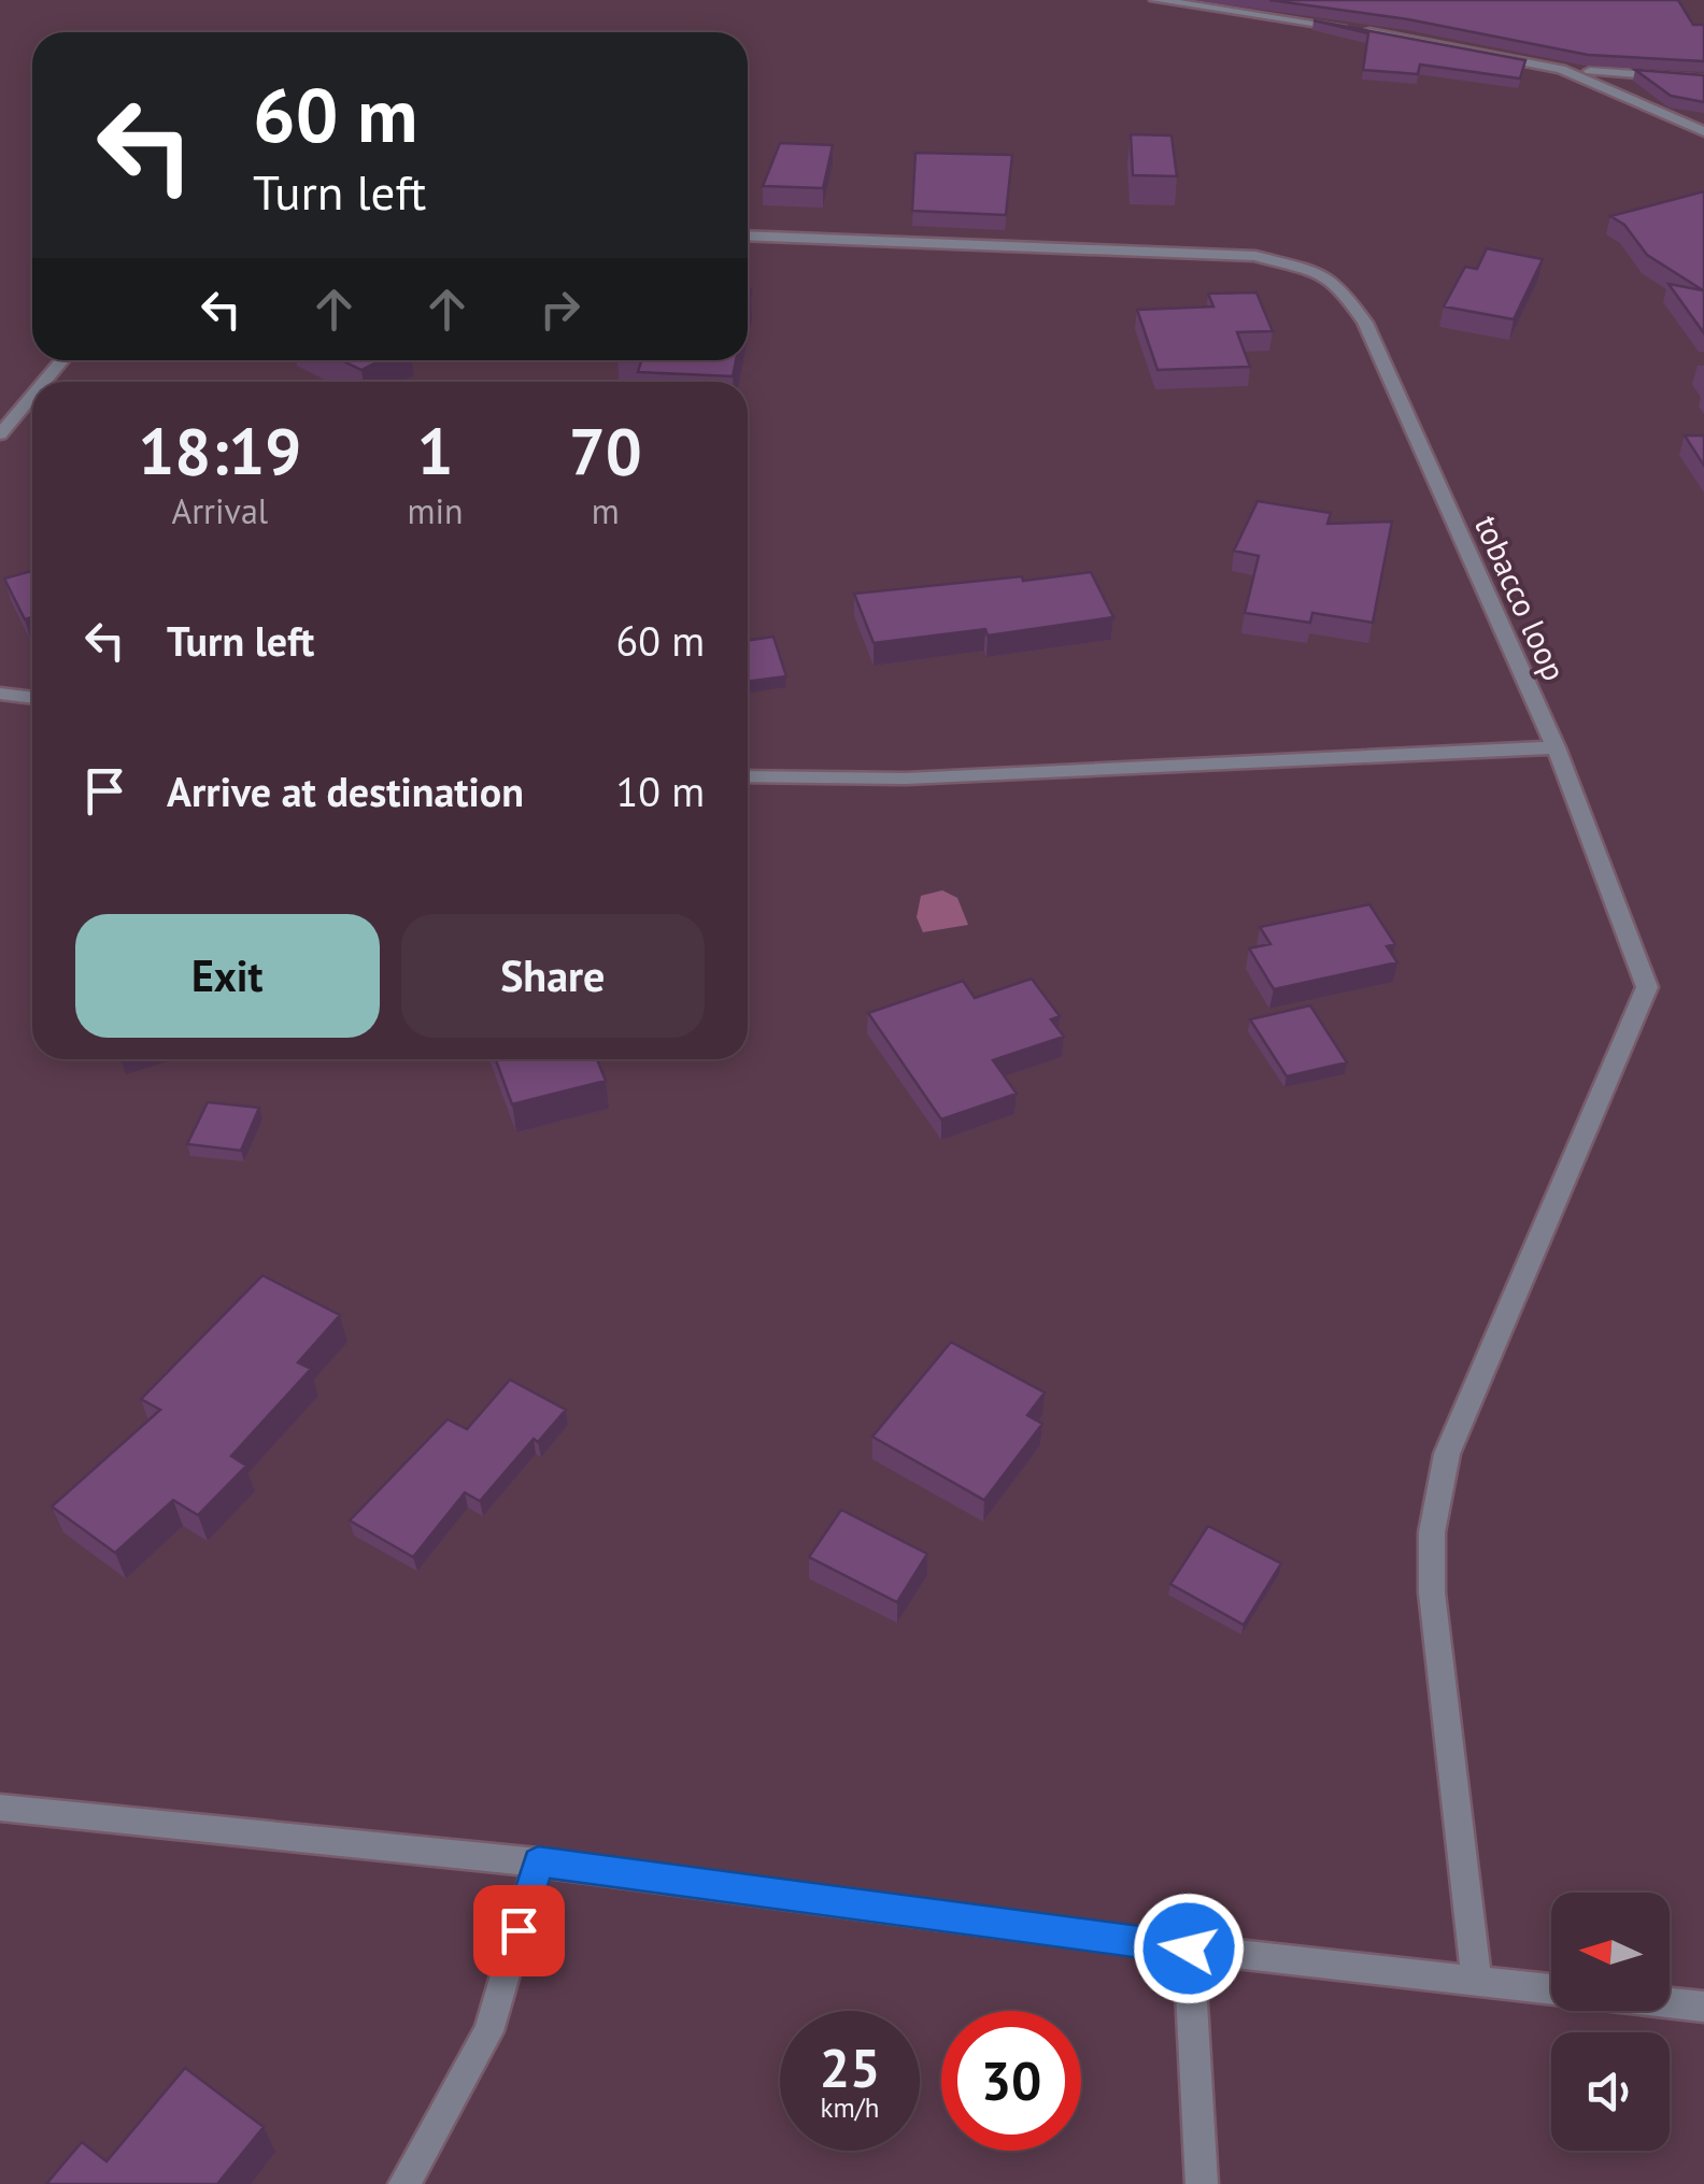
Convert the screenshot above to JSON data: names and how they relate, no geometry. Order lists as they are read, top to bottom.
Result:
{
  "streets": {
    "street": ["tobacco loop"]
  },
  "north": "left",
  "page": {
    "turn": ["60 m", "Turn left"],
    "eta": [
      "18:19",
      "Arrival",
      "1",
      "min",
      "70",
      "m"
    ],
    "list": [
      {
        "name": "Turn left",
        "value": "60 m"
      },
      {
        "name": "Arrive at destination",
        "value": "10 m"
      }
    ],
    "buttons": ["Exit", "Share"],
    "speed": "25 km/h",
    "limit": "30"
  }
}
